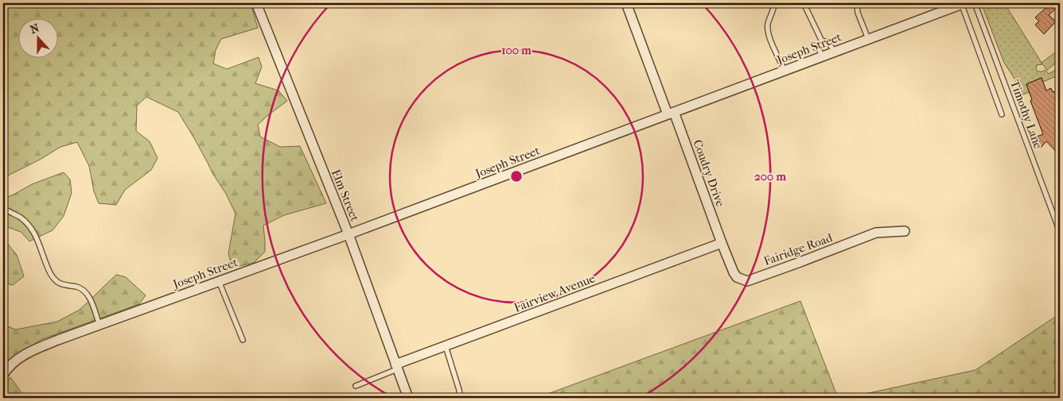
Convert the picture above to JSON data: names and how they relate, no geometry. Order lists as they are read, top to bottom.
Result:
{
  "streets": {
    "street": [
      "Joseph Street",
      "Coudry Drive",
      "Elm Street",
      "Fairidge Road",
      "Fairview Avenue"
    ],
    "lane": ["Timothy Lane"]
  },
  "crossings": [
    ["Joseph Street", "Coudry Drive"],
    ["Joseph Street", "Elm Street"],
    ["Coudry Drive", "Fairidge Road"],
    ["Coudry Drive", "Fairview Avenue"],
    ["Elm Street", "Fairview Avenue"],
    ["Fairidge Road", "Fairview Avenue"]
  ],
  "north": "top",
  "rings": ["100 m", "200 m"]
}
